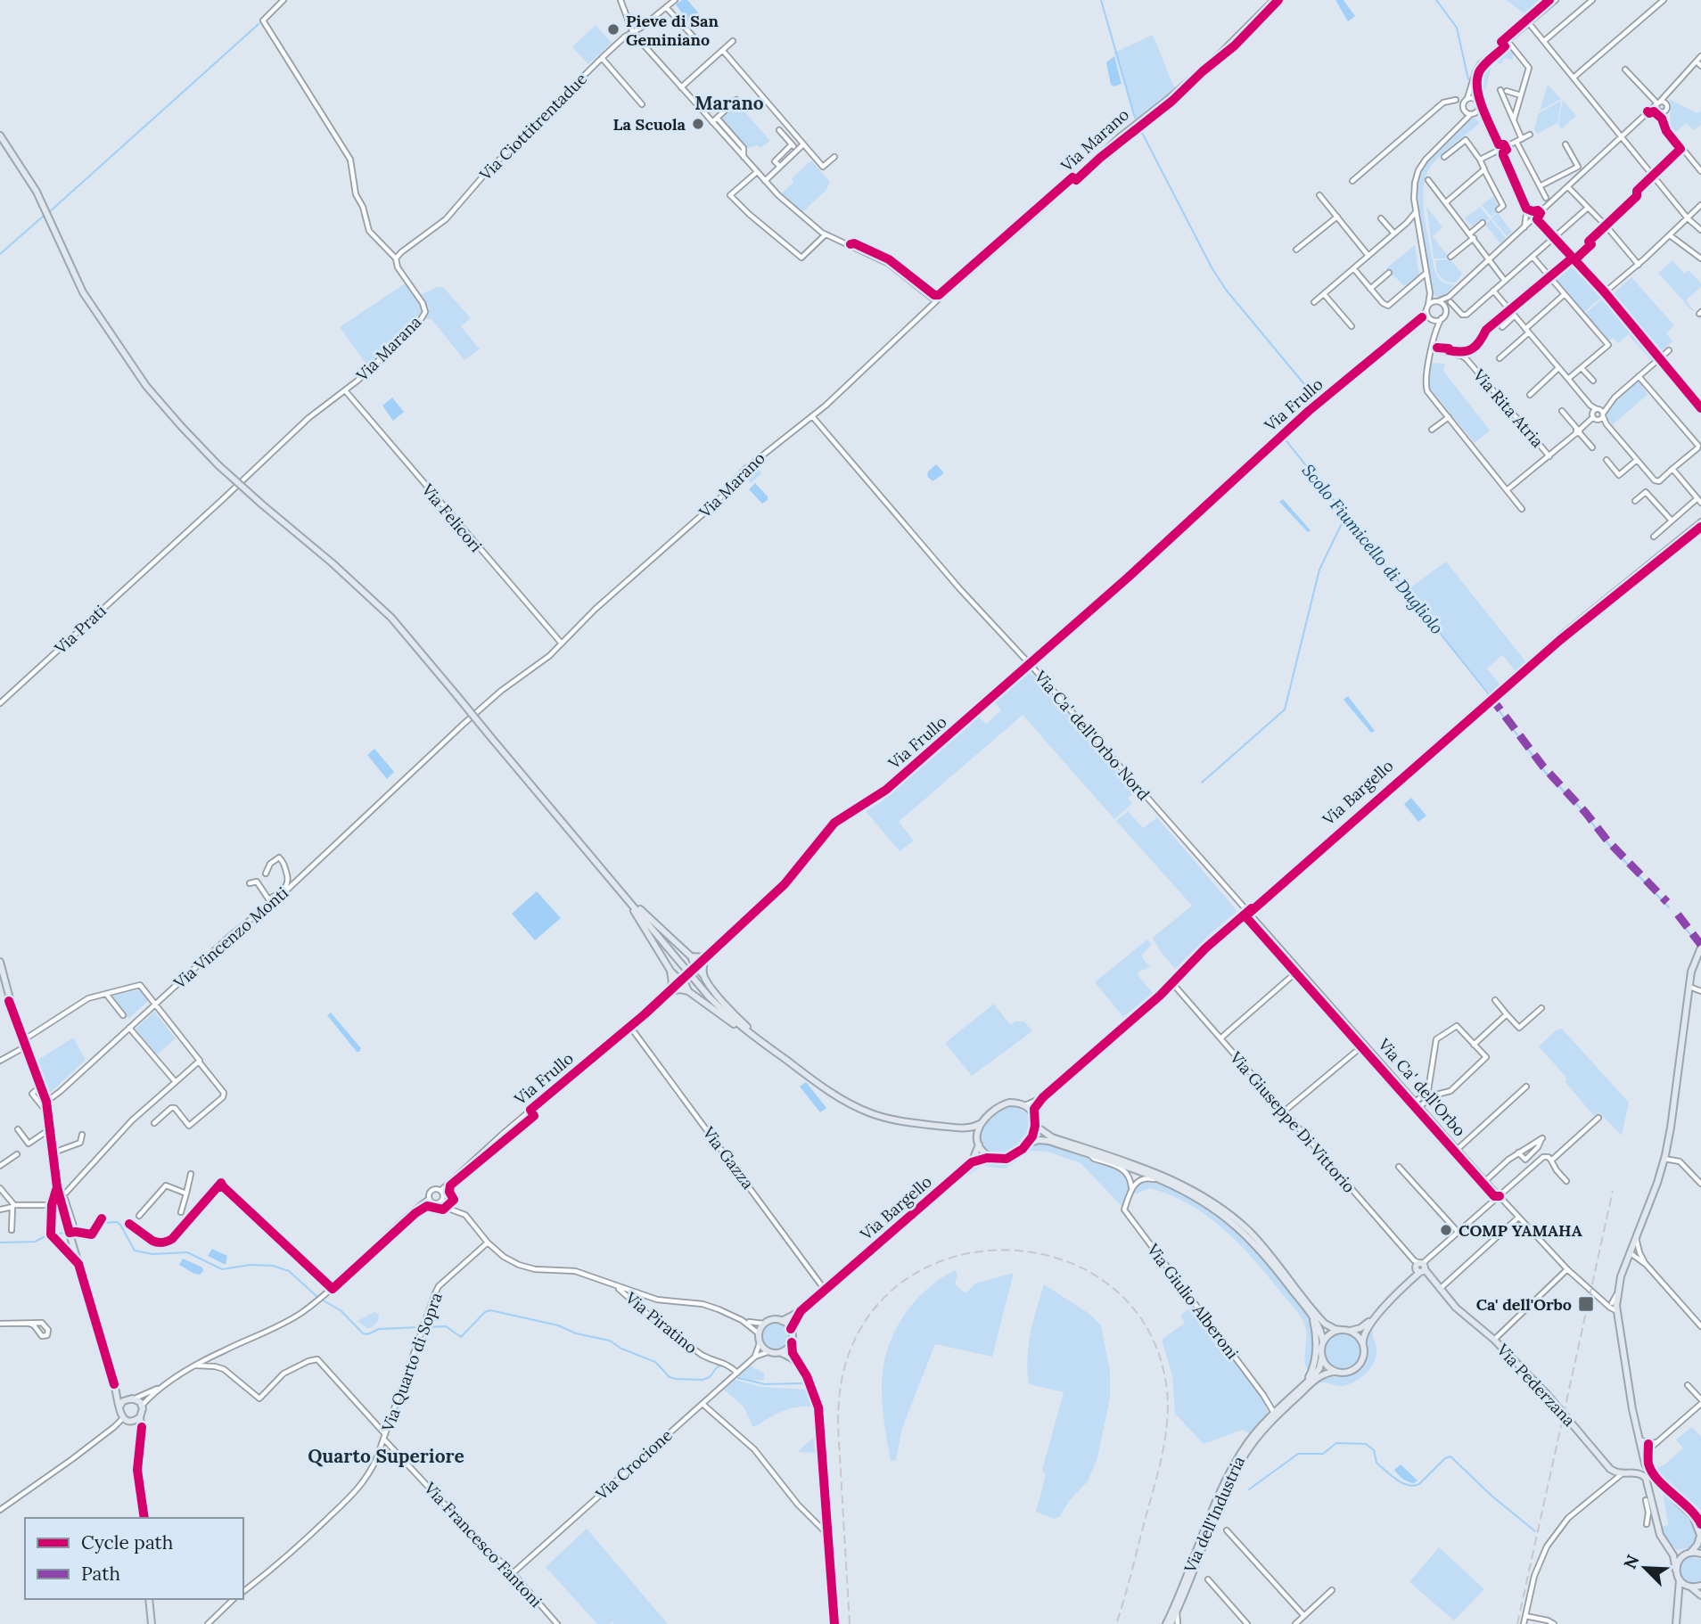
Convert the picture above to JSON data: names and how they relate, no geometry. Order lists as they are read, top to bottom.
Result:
{
  "streets": {
    "main road": ["Via Bargello", "Via Pederzana", "Via dell'Industria"],
    "street": [
      "Via Ciottitrentadue",
      "Via Marano",
      "Via Marana",
      "Via Frullo",
      "Via Rita Atria",
      "Via Felicori",
      "Via Prati",
      "Via Ca' dell'Orbo Nord",
      "Via Vincenzo Monti",
      "Via Ca' dell'Orbo",
      "Via Giuseppe Di Vittorio",
      "Via Gazza",
      "Via Giulio Alberoni",
      "Via Piratino",
      "Via Quarto di Sopra",
      "Via Crocione",
      "Via Francesco Fantoni"
    ]
  },
  "crossings": [
    ["Via Ciottitrentadue", "Via Marana"],
    ["Via Marano", "Via Felicori"],
    ["Via Marano", "Via Ca' dell'Orbo Nord"],
    ["Via Marano", "Via Vincenzo Monti"],
    ["Via Marana", "Via Felicori"],
    ["Via Marana", "Via Prati"],
    ["Via Frullo", "Via Ca' dell'Orbo Nord"],
    ["Via Frullo", "Via Gazza"],
    ["Via Ca' dell'Orbo Nord", "Via Bargello"],
    ["Via Ca' dell'Orbo Nord", "Via Ca' dell'Orbo"],
    ["Via Bargello", "Via Giuseppe Di Vittorio"],
    ["Via Bargello", "Via Gazza"],
    ["Via Giuseppe Di Vittorio", "Via Pederzana"],
    ["Via Giulio Alberoni", "Via dell'Industria"],
    ["Via Piratino", "Via Crocione"],
    ["Via Quarto di Sopra", "Via Francesco Fantoni"],
    ["Via Crocione", "Via Francesco Fantoni"]
  ],
  "districts": ["Marano", "Quarto Superiore"],
  "water": ["Scolo Fiumicello di Dugliolo"],
  "places": {
    "other": ["Pieve di San Geminiano", "La Scuola", "COMP YAMAHA"],
    "transit": ["Ca' dell'Orbo"]
  },
  "legend": ["Cycle path", "Path"],
  "north": "top left"
}
